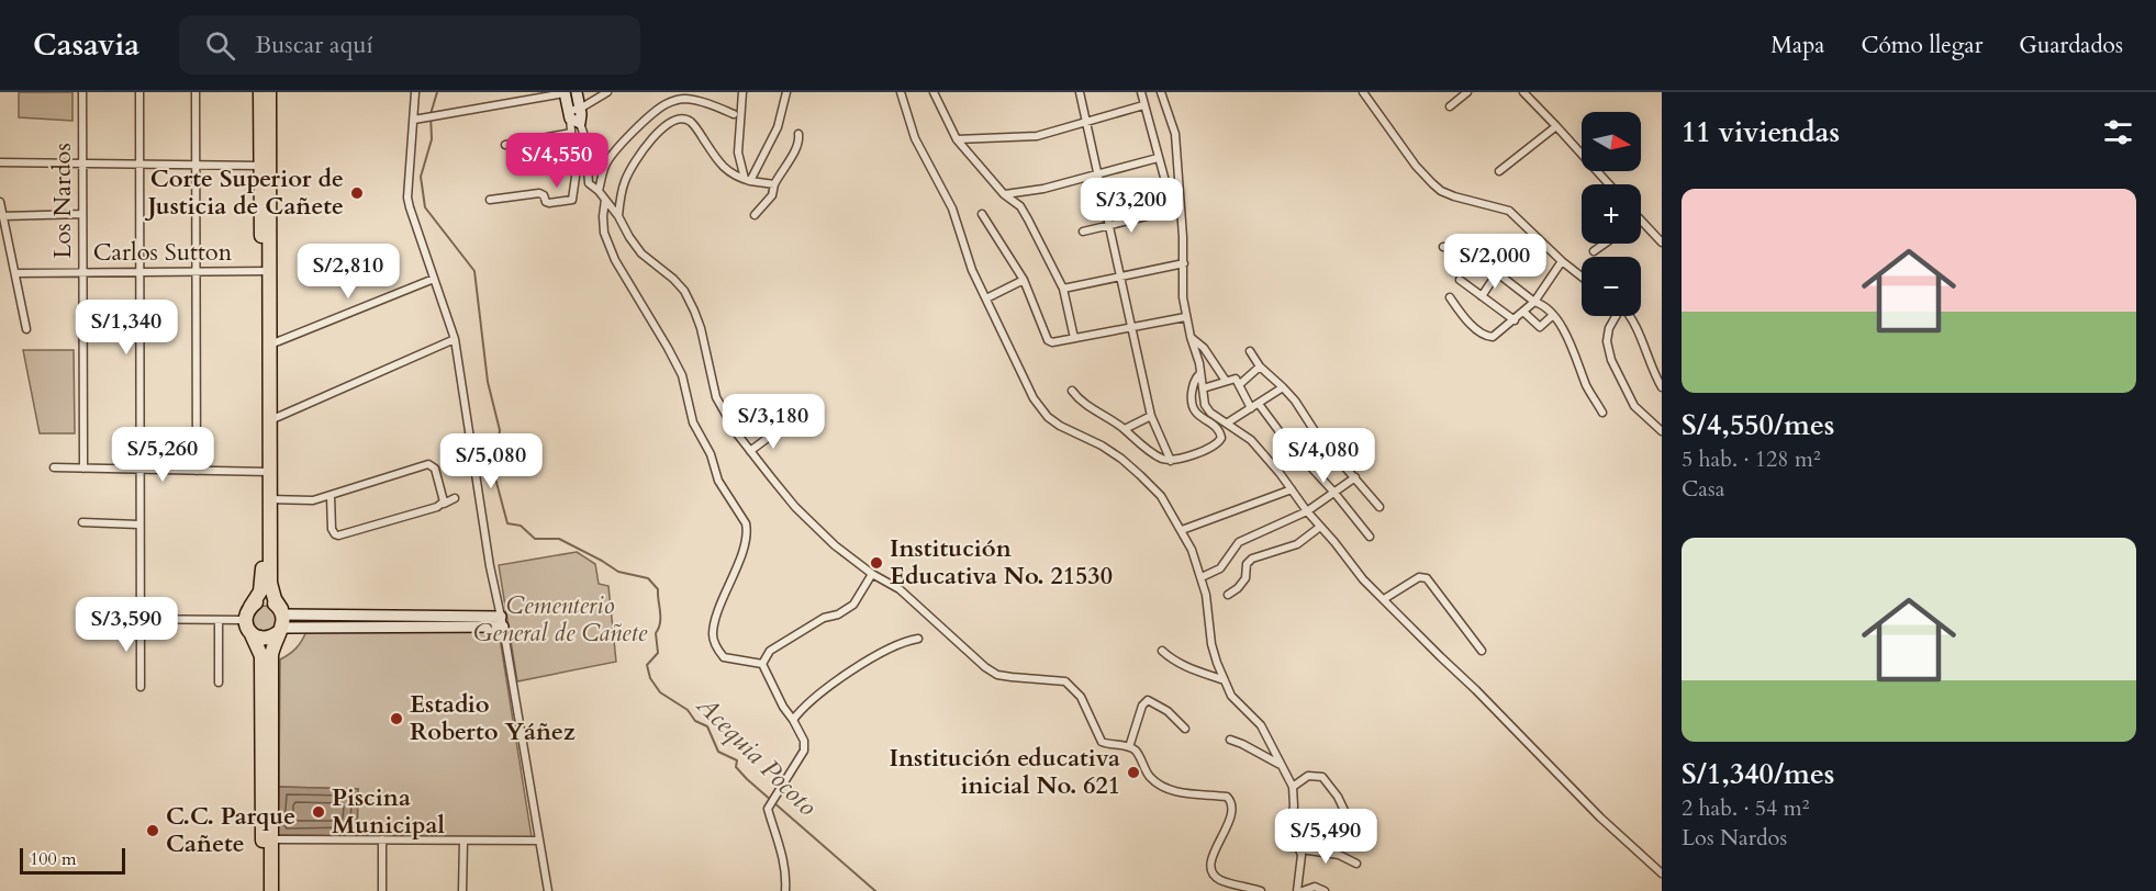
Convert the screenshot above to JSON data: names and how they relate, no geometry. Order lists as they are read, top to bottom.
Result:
{
  "streets": {
    "street": ["Los Nardos", "Carlos Sutton"]
  },
  "crossings": [
    ["Los Nardos", "Carlos Sutton"]
  ],
  "water": ["Acequia Pocoto"],
  "parks": ["Cementerio General de Cañete"],
  "places": [
    "Corte Superior de Justicia de Cañete",
    "Institución Educativa No. 21530",
    "Estadio Roberto Yáñez",
    "Institución educativa inicial No. 621",
    "Piscina Municipal",
    "C.C. Parque Cañete"
  ],
  "scale_bar": "100 m",
  "north": "right",
  "page": {
    "header": "Casavia",
    "search": "Buscar aquí",
    "nav": ["Mapa", "Cómo llegar", "Guardados"],
    "heading": "11 viviendas",
    "map_buttons": ["+", "−"],
    "price": [
      "S/4,550",
      "S/3,200",
      "S/2,000",
      "S/2,810",
      "S/1,340",
      "S/3,180",
      "S/5,260",
      "S/4,080",
      "S/5,080",
      "S/3,590",
      "S/5,490"
    ],
    "list": [
      {
        "name": "S/4,550/mes",
        "note": "5 hab. · 128 m² · Casa"
      },
      {
        "name": "S/1,340/mes",
        "note": "2 hab. · 54 m² · Los Nardos"
      }
    ],
    "scale": "100 m"
  }
}
